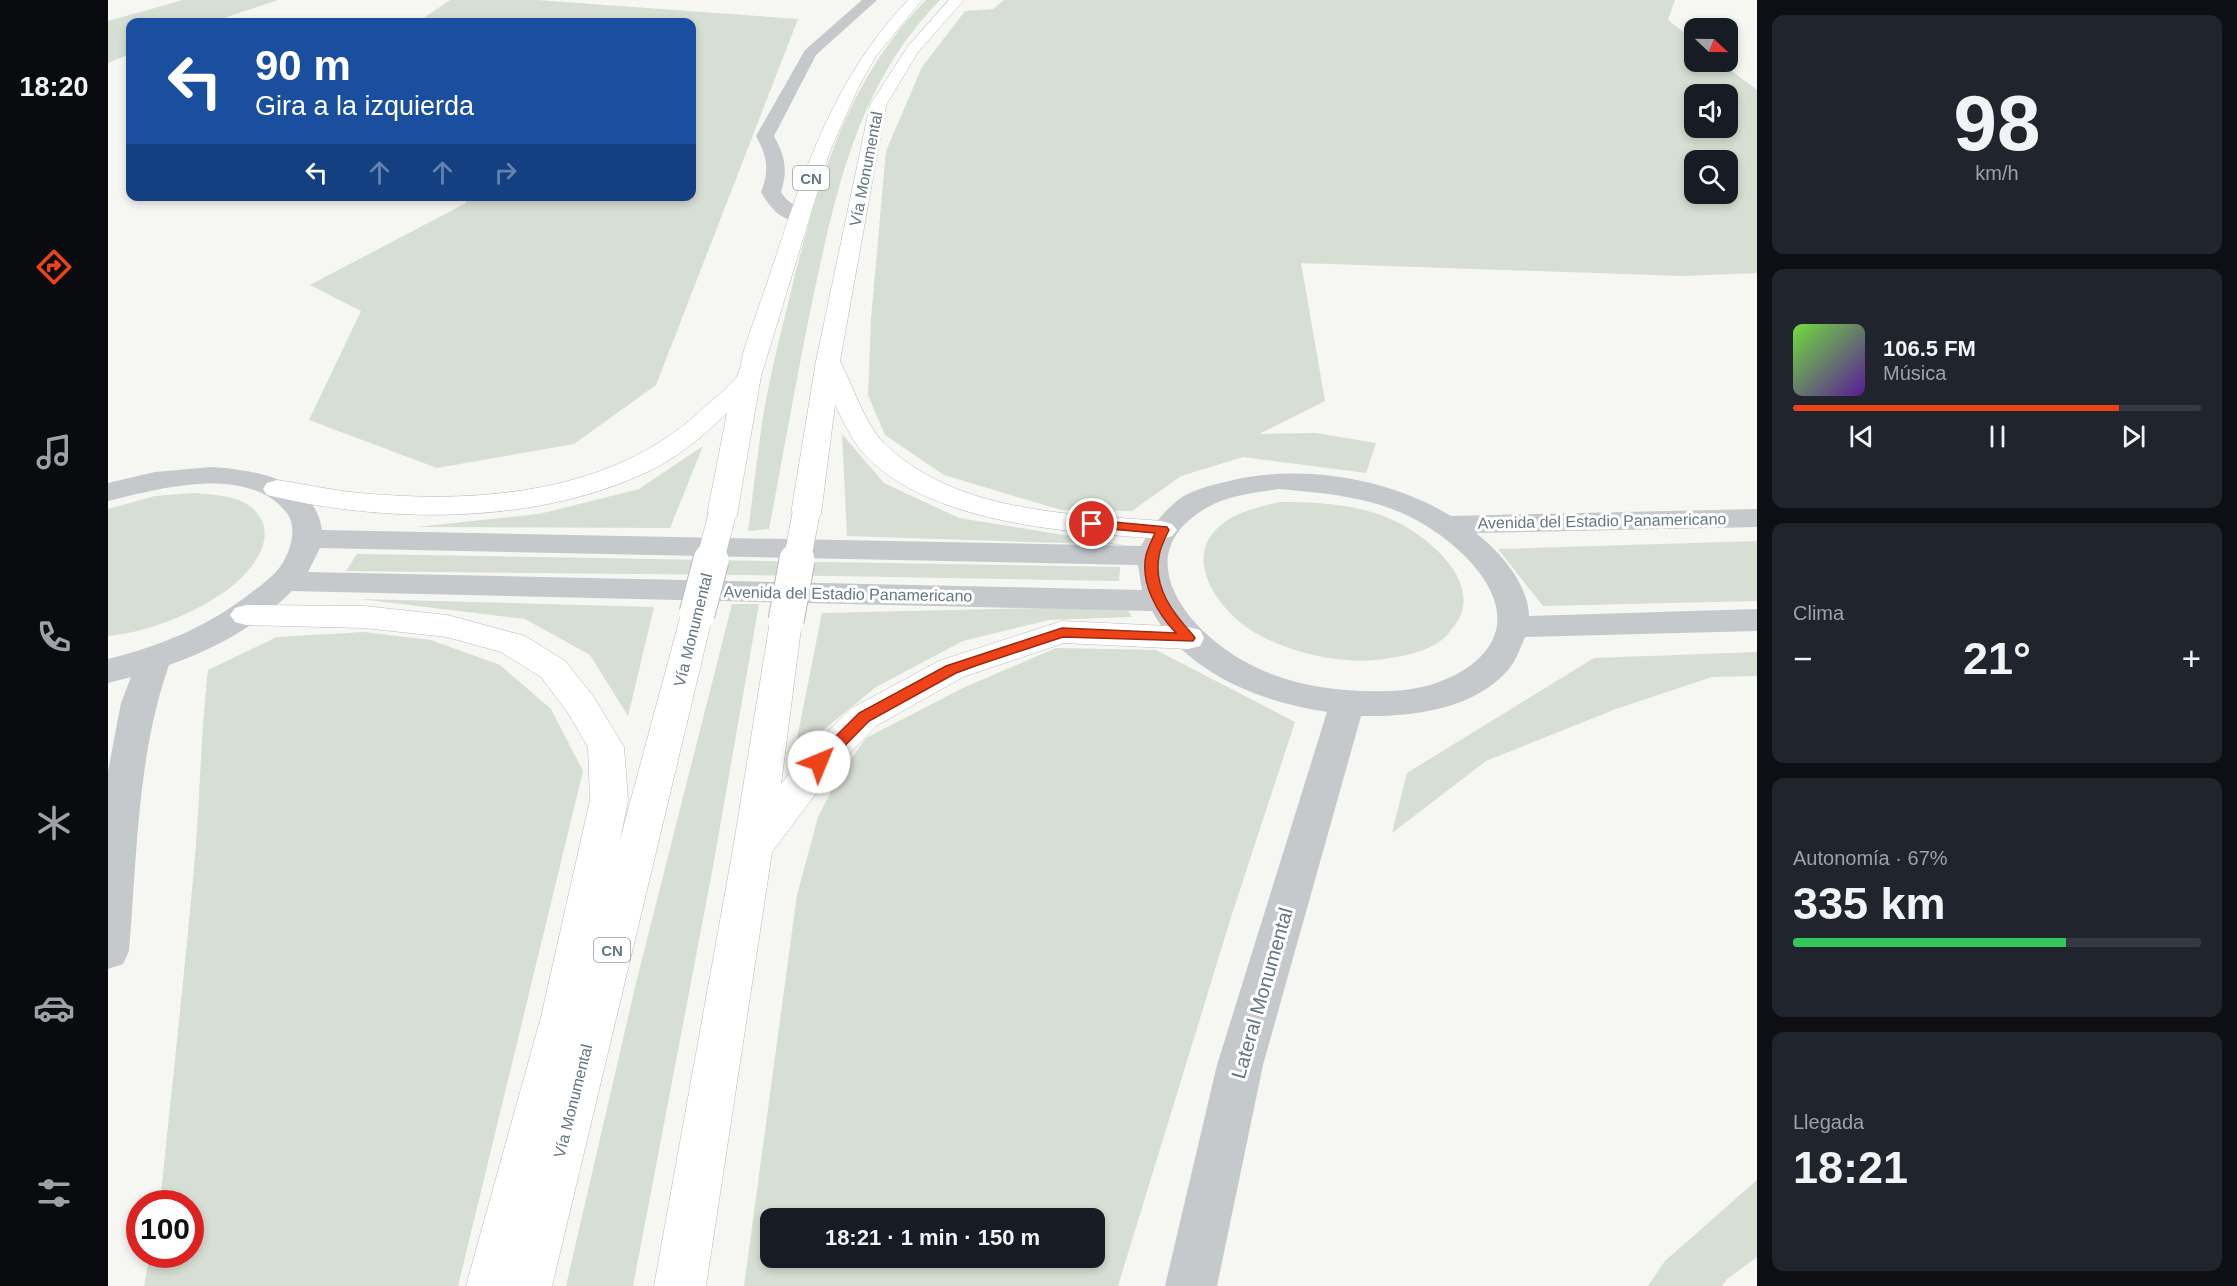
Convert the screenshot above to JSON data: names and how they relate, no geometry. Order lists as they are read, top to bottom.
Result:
{
  "streets": {
    "highway": ["Vía Monumental", "CN"],
    "street": ["Avenida del Estadio Panamericano", "Lateral Monumental"]
  },
  "north": "right",
  "page": {
    "tabs": "18:20",
    "tile": [
      ["98", "km/h"],
      "Clima",
      ["Autonomía · 67%", "335 km"],
      ["Llegada", "18:21"]
    ],
    "turn": ["90 m", "Gira a la izquierda"],
    "song": ["106.5 FM", "Música"],
    "heat": ["−", "21°", "+"],
    "limit": "100",
    "trip": "18:21 · 1 min · 150 m"
  }
}
